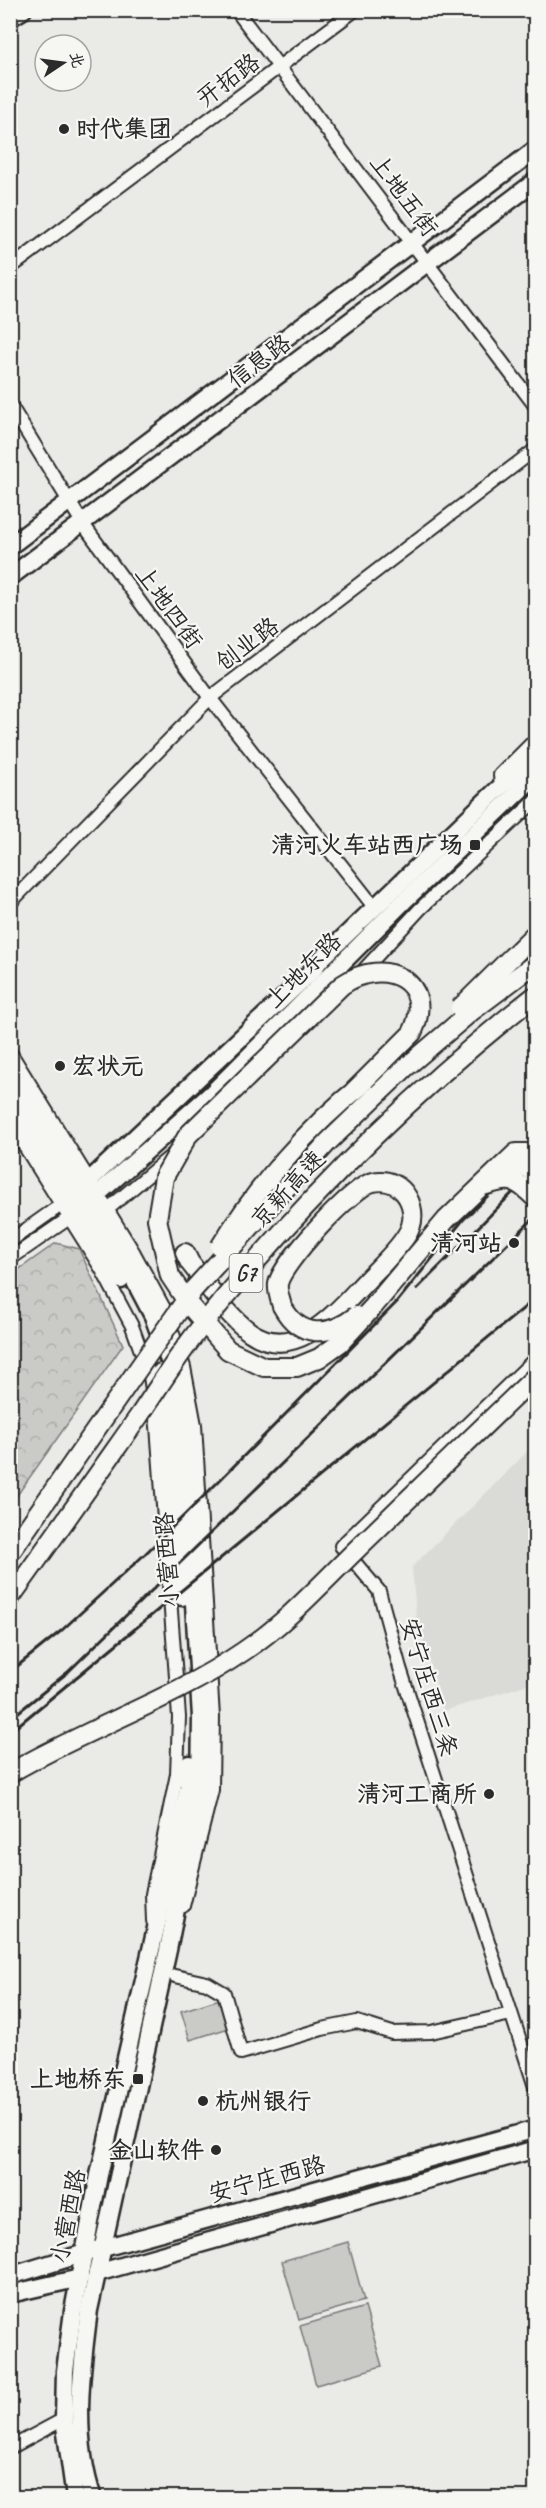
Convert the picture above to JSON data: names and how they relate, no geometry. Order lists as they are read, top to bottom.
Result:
{
  "streets": {
    "highway": ["京新高速", "G7"],
    "main road": [
      "信息路",
      "上地东路",
      "小营西路",
      "安宁庄西路"
    ],
    "street": [
      "开拓路",
      "上地五街",
      "上地四街",
      "创业路",
      "安宁庄西三条"
    ]
  },
  "crossings": [
    ["开拓路", "上地五街"],
    ["上地五街", "信息路"],
    ["信息路", "上地四街"],
    ["上地四街", "创业路"],
    ["上地四街", "上地东路"],
    ["上地东路", "小营西路"],
    ["小营西路", "安宁庄西路"]
  ],
  "places": {
    "other": [
      "时代集团",
      "宏状元",
      "清河站",
      "清河工商所",
      "杭州银行",
      "金山软件"
    ],
    "transit": ["清河火车站西广场", "上地桥东"]
  },
  "north": "right"
}
